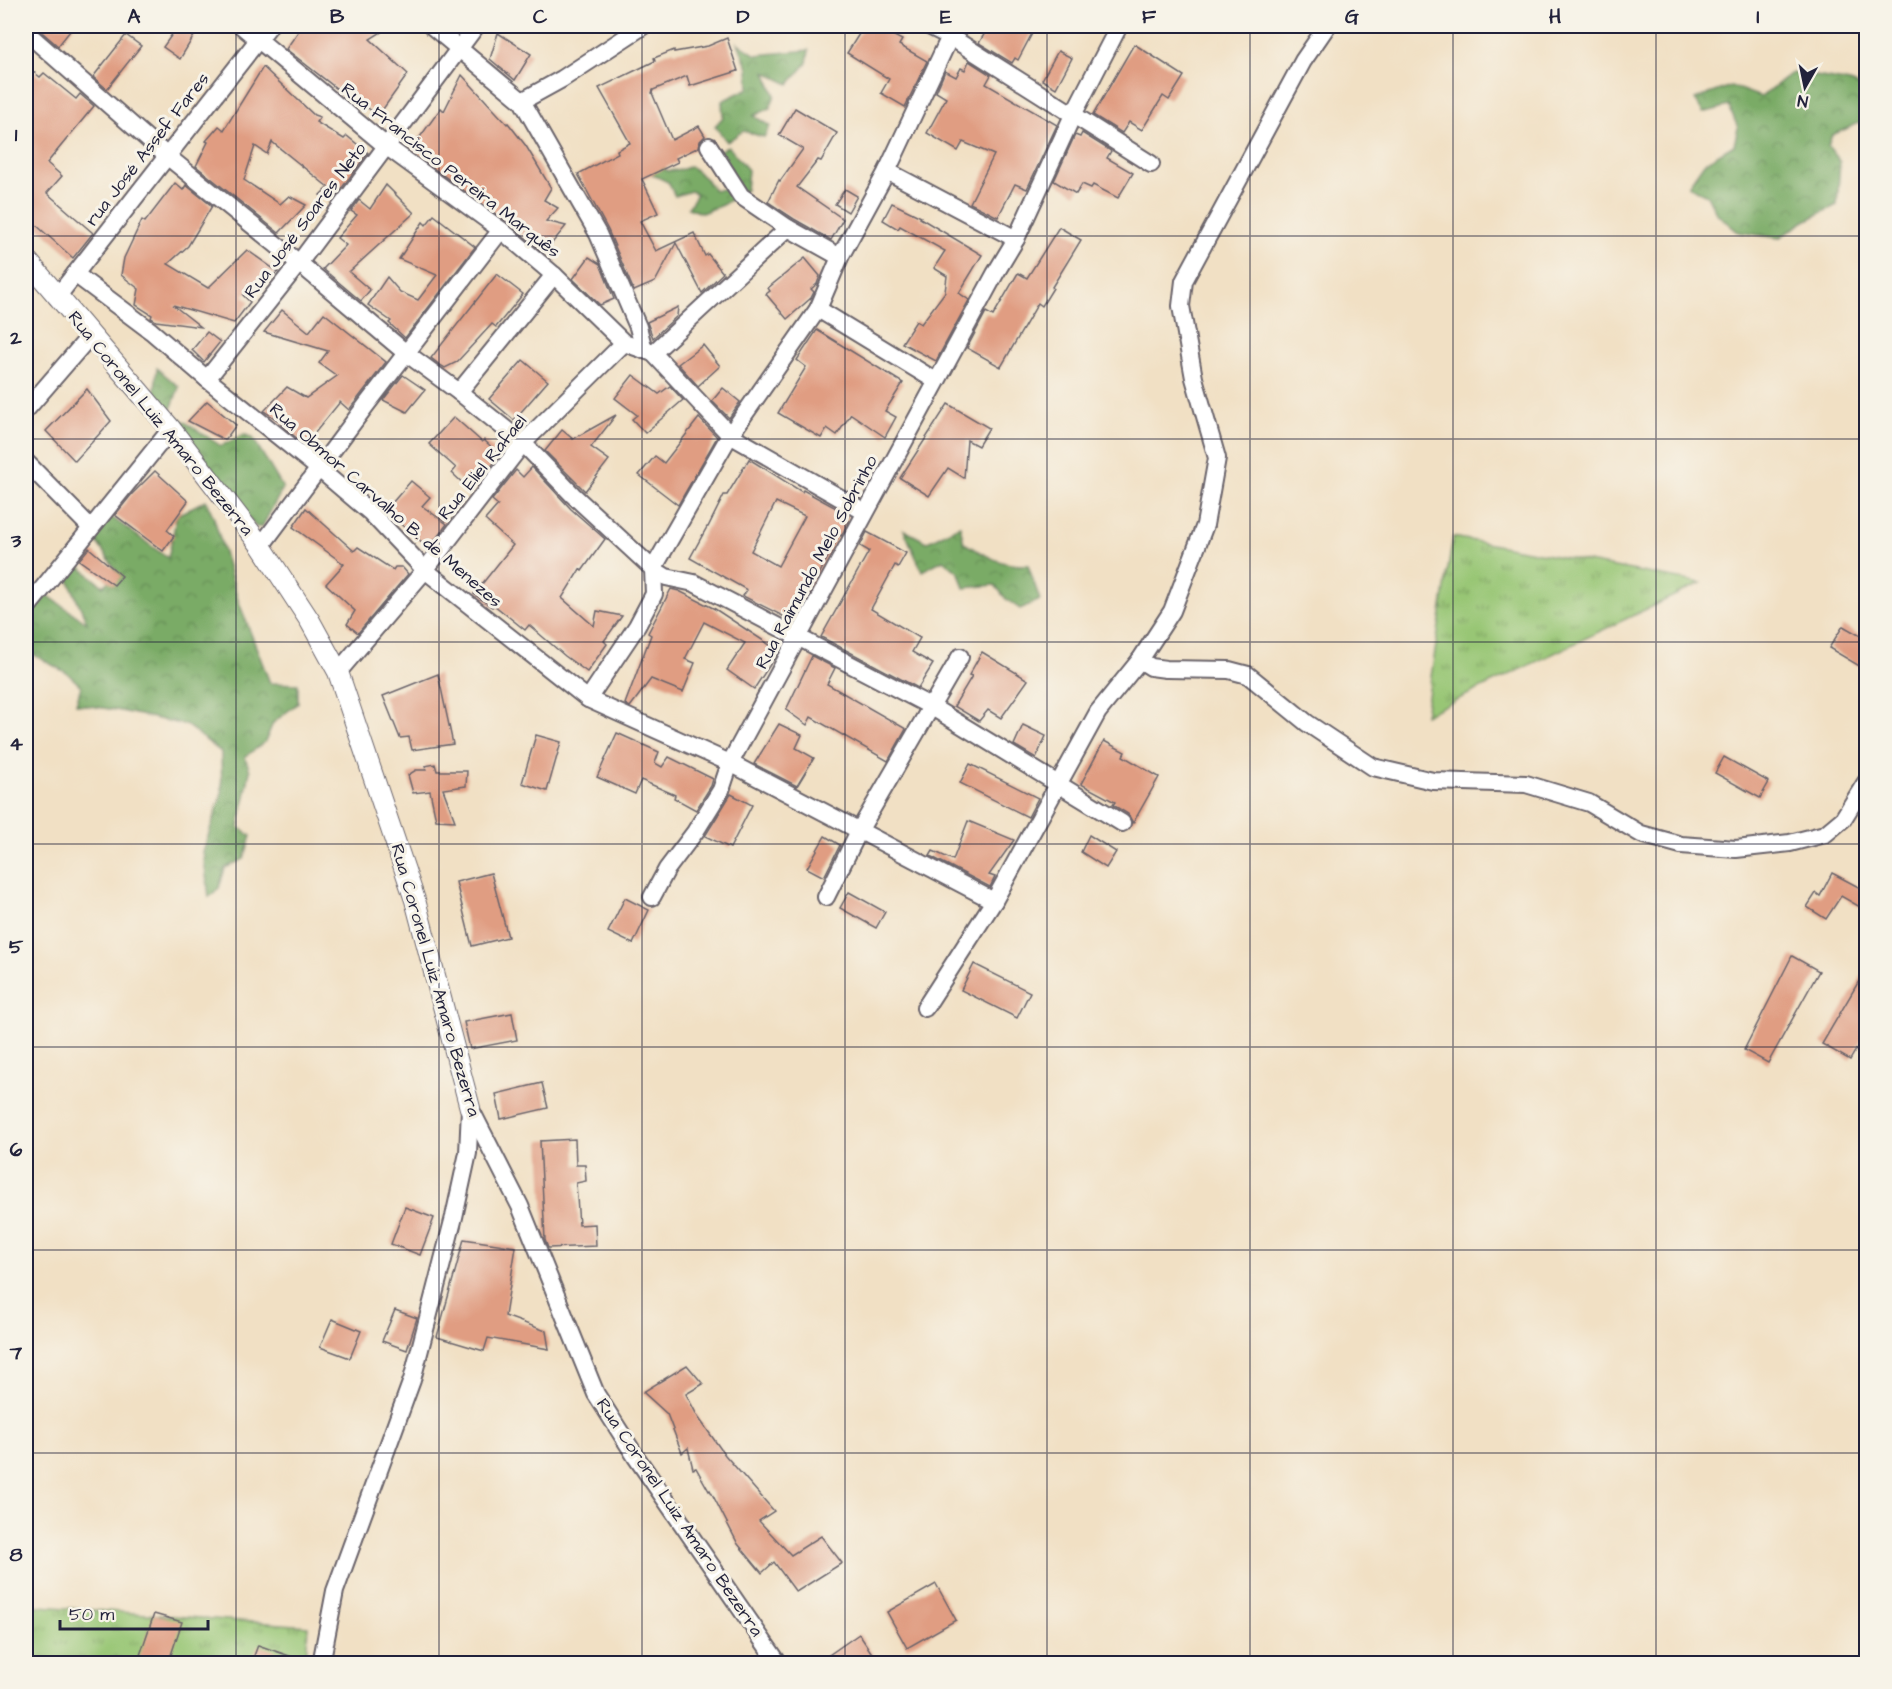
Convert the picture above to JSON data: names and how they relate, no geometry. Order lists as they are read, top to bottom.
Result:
{
  "streets": {
    "street": [
      "rua José Assef Fares",
      "Rua Francisco Pereira Marquês",
      "Rua José Soares Neto",
      "Rua Coronel Luiz Amaro Bezerra",
      "Rua Eliel Rafael",
      "Rua Obmor Carvalho B. de Menezes",
      "Rua Raimundo Melo Sobrinho"
    ]
  },
  "crossings": [
    ["rua José Assef Fares", "Rua Francisco Pereira Marquês"],
    ["rua José Assef Fares", "Rua Coronel Luiz Amaro Bezerra"],
    ["rua José Assef Fares", "Rua Obmor Carvalho B. de Menezes"],
    ["Rua Francisco Pereira Marquês", "Rua José Soares Neto"],
    ["Rua Francisco Pereira Marquês", "Rua Eliel Rafael"],
    ["Rua Francisco Pereira Marquês", "Rua Raimundo Melo Sobrinho"],
    ["Rua José Soares Neto", "Rua Obmor Carvalho B. de Menezes"],
    ["Rua Coronel Luiz Amaro Bezerra", "Rua Eliel Rafael"],
    ["Rua Eliel Rafael", "Rua Obmor Carvalho B. de Menezes"],
    ["Rua Obmor Carvalho B. de Menezes", "Rua Raimundo Melo Sobrinho"]
  ],
  "scale_bar": "50 m",
  "north": "bottom",
  "grid": {
    "columns": [
      "A",
      "B",
      "C",
      "D",
      "E",
      "F",
      "G",
      "H",
      "I"
    ],
    "rows": [
      "1",
      "2",
      "3",
      "4",
      "5",
      "6",
      "7",
      "8"
    ]
  }
}
